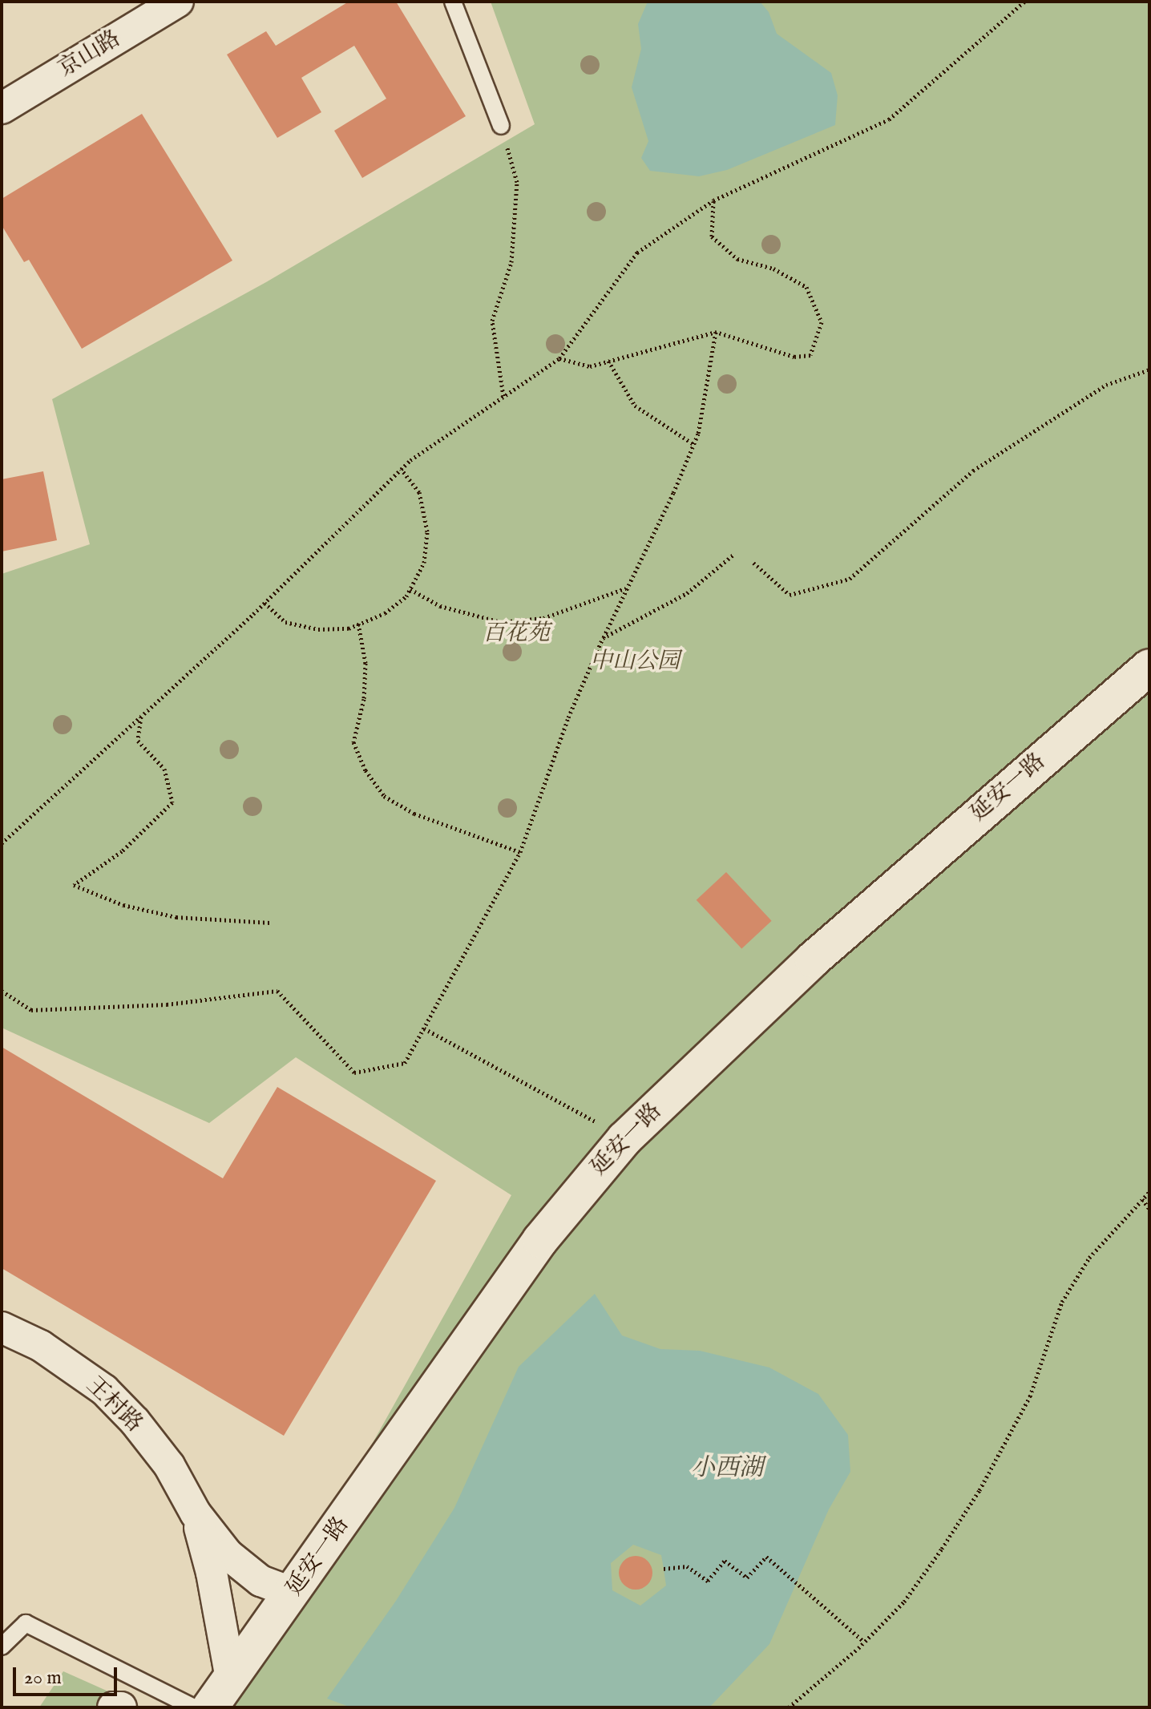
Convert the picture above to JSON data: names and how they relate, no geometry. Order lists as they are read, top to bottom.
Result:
{
  "streets": {
    "main road": ["延安一路"],
    "street": ["京山路", "王村路"]
  },
  "crossings": [
    ["延安一路", "王村路"]
  ],
  "water": ["小西湖"],
  "parks": ["百花苑", "中山公园"],
  "scale_bar": "20 m"
}
